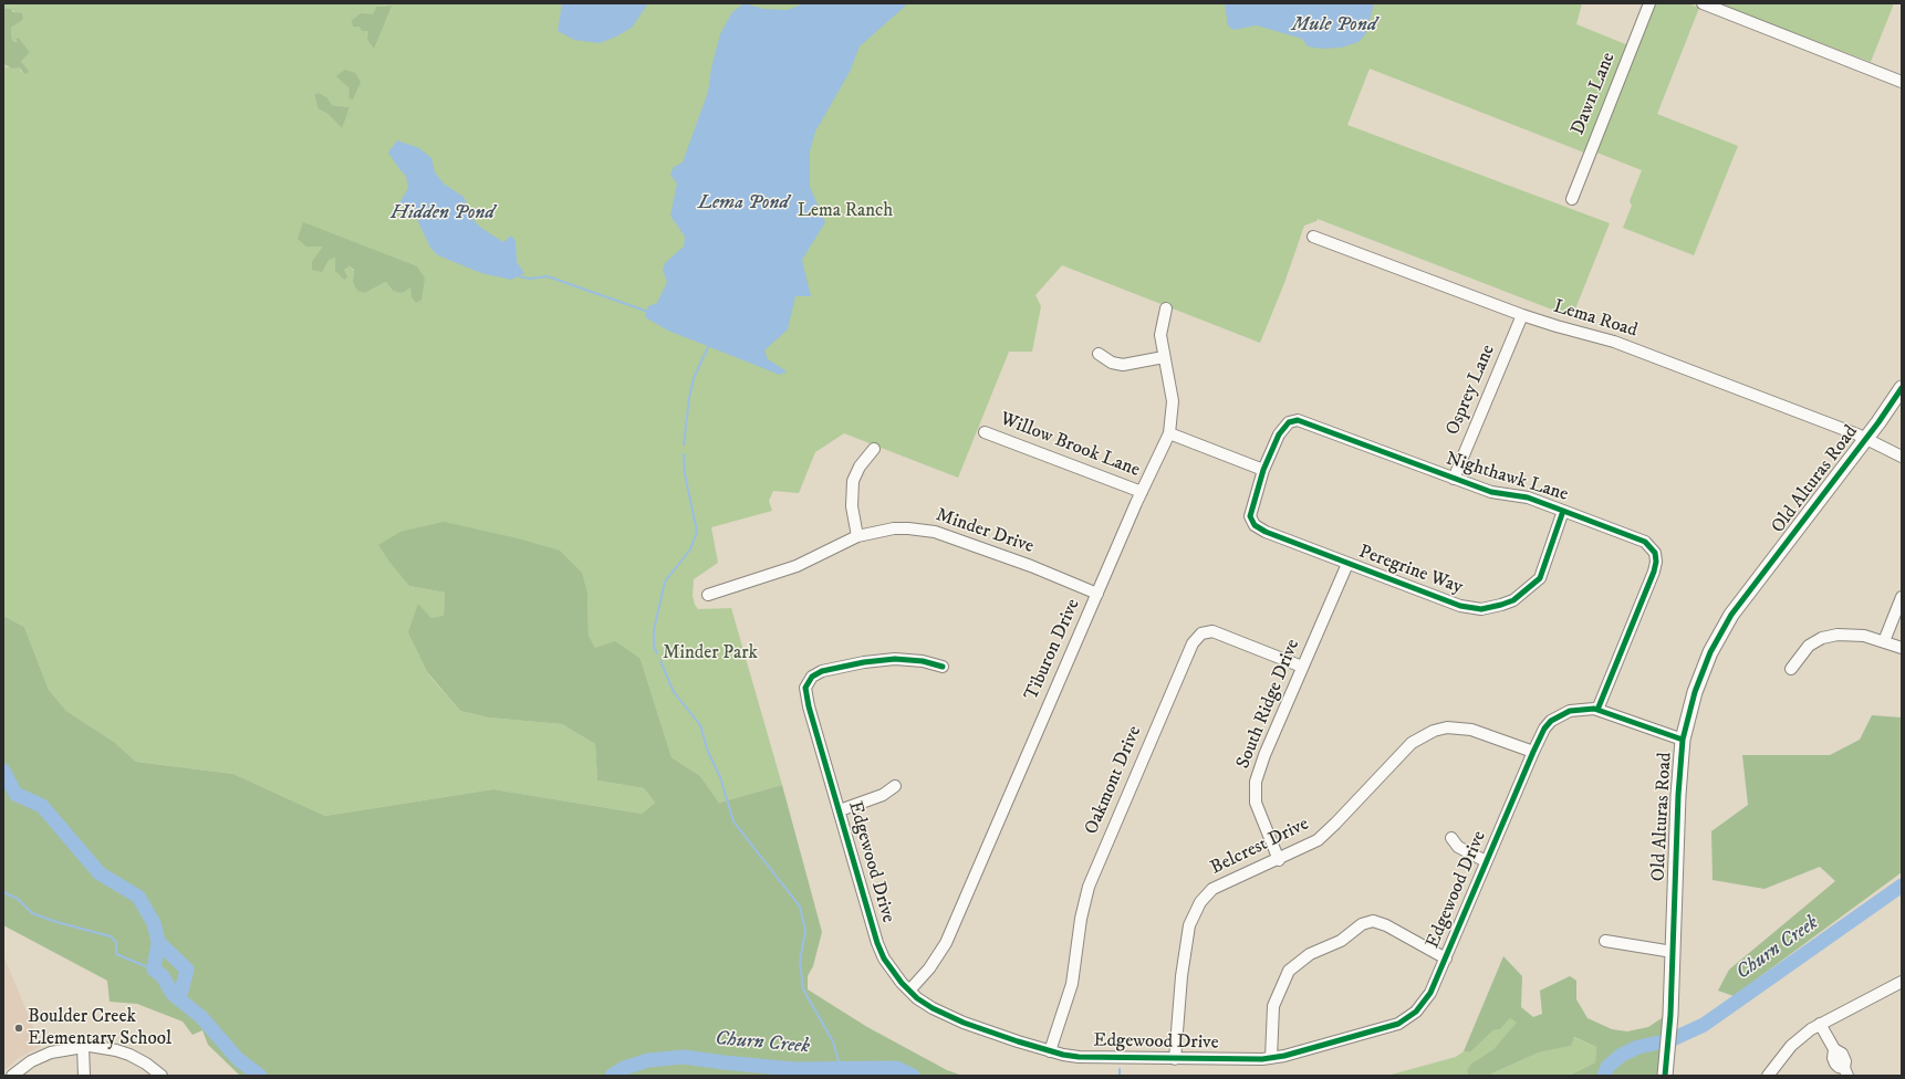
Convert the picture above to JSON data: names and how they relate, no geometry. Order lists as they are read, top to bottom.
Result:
{
  "streets": {
    "main road": ["Old Alturas Road"],
    "street": [
      "Dawn Lane",
      "Lema Road",
      "Osprey Lane",
      "Willow Brook Lane",
      "Nighthawk Lane",
      "Minder Drive",
      "Peregrine Way",
      "Tiburon Drive",
      "South Ridge Drive",
      "Oakmont Drive",
      "Belcrest Drive",
      "Edgewood Drive"
    ]
  },
  "crossings": [
    ["Lema Road", "Osprey Lane"],
    ["Lema Road", "Old Alturas Road"],
    ["Osprey Lane", "Nighthawk Lane"],
    ["Willow Brook Lane", "Tiburon Drive"],
    ["Nighthawk Lane", "Peregrine Way"],
    ["Nighthawk Lane", "Edgewood Drive"],
    ["Old Alturas Road", "Edgewood Drive"],
    ["Minder Drive", "Tiburon Drive"],
    ["Peregrine Way", "South Ridge Drive"],
    ["Tiburon Drive", "Edgewood Drive"],
    ["South Ridge Drive", "Oakmont Drive"],
    ["South Ridge Drive", "Belcrest Drive"],
    ["Oakmont Drive", "Edgewood Drive"],
    ["Belcrest Drive", "Edgewood Drive"]
  ],
  "water": [
    "Mule Pond",
    "Lema Pond",
    "Hidden Pond",
    "Churn Creek"
  ],
  "parks": ["Lema Ranch", "Minder Park"],
  "places": ["Boulder Creek Elementary School"]
}
